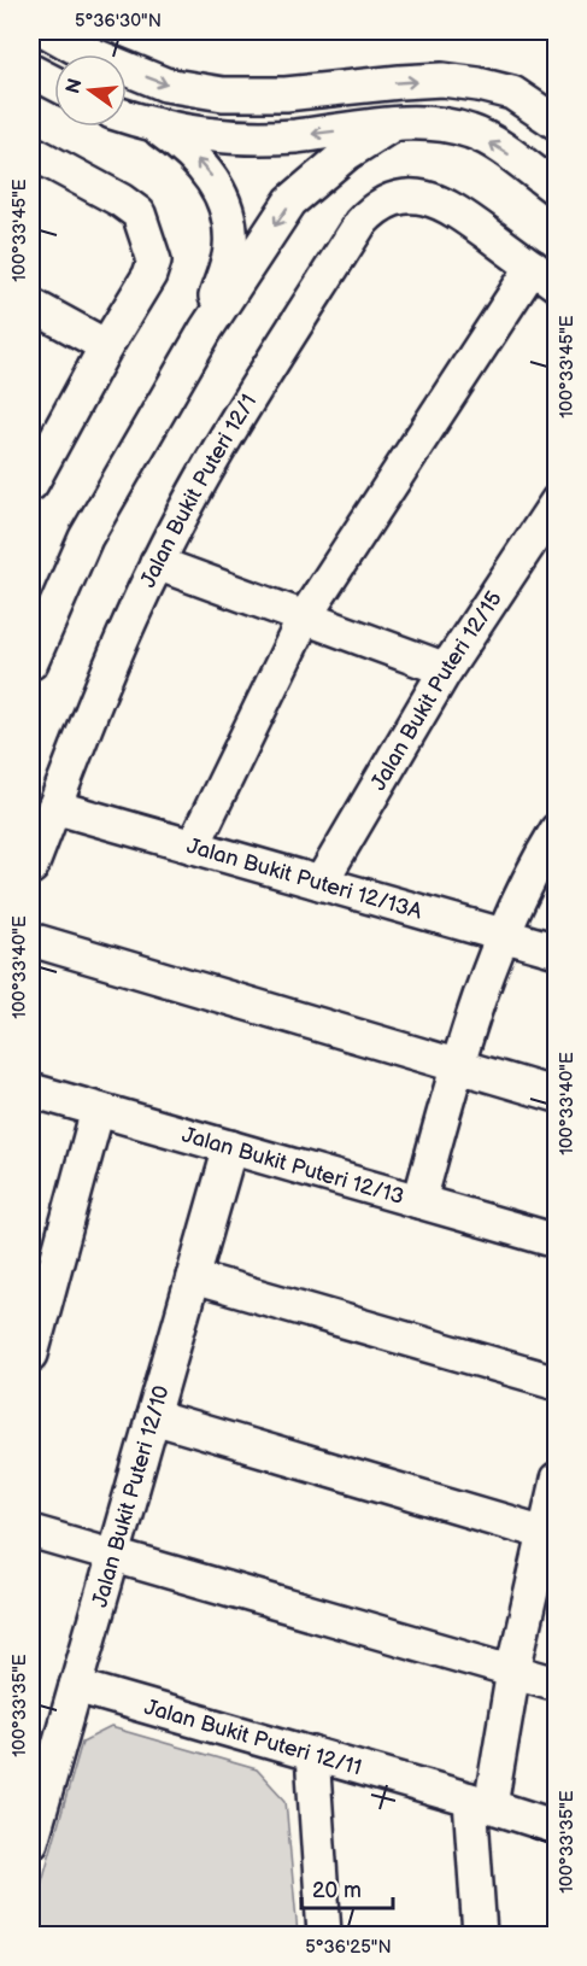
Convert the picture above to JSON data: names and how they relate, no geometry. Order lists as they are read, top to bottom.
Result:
{
  "streets": {
    "street": [
      "Jalan Bukit Puteri 12/1",
      "Jalan Bukit Puteri 12/15",
      "Jalan Bukit Puteri 12/13A",
      "Jalan Bukit Puteri 12/13",
      "Jalan Bukit Puteri 12/10",
      "Jalan Bukit Puteri 12/11"
    ]
  },
  "crossings": [
    ["Jalan Bukit Puteri 12/1", "Jalan Bukit Puteri 12/13A"],
    ["Jalan Bukit Puteri 12/15", "Jalan Bukit Puteri 12/13A"],
    ["Jalan Bukit Puteri 12/13", "Jalan Bukit Puteri 12/10"],
    ["Jalan Bukit Puteri 12/10", "Jalan Bukit Puteri 12/11"]
  ],
  "scale_bar": "20 m",
  "north": "left",
  "coordinates": [
    "5°36'30\"N",
    "100°33'45\"E",
    "100°33'40\"E",
    "100°33'35\"E",
    "5°36'25\"N"
  ]
}
